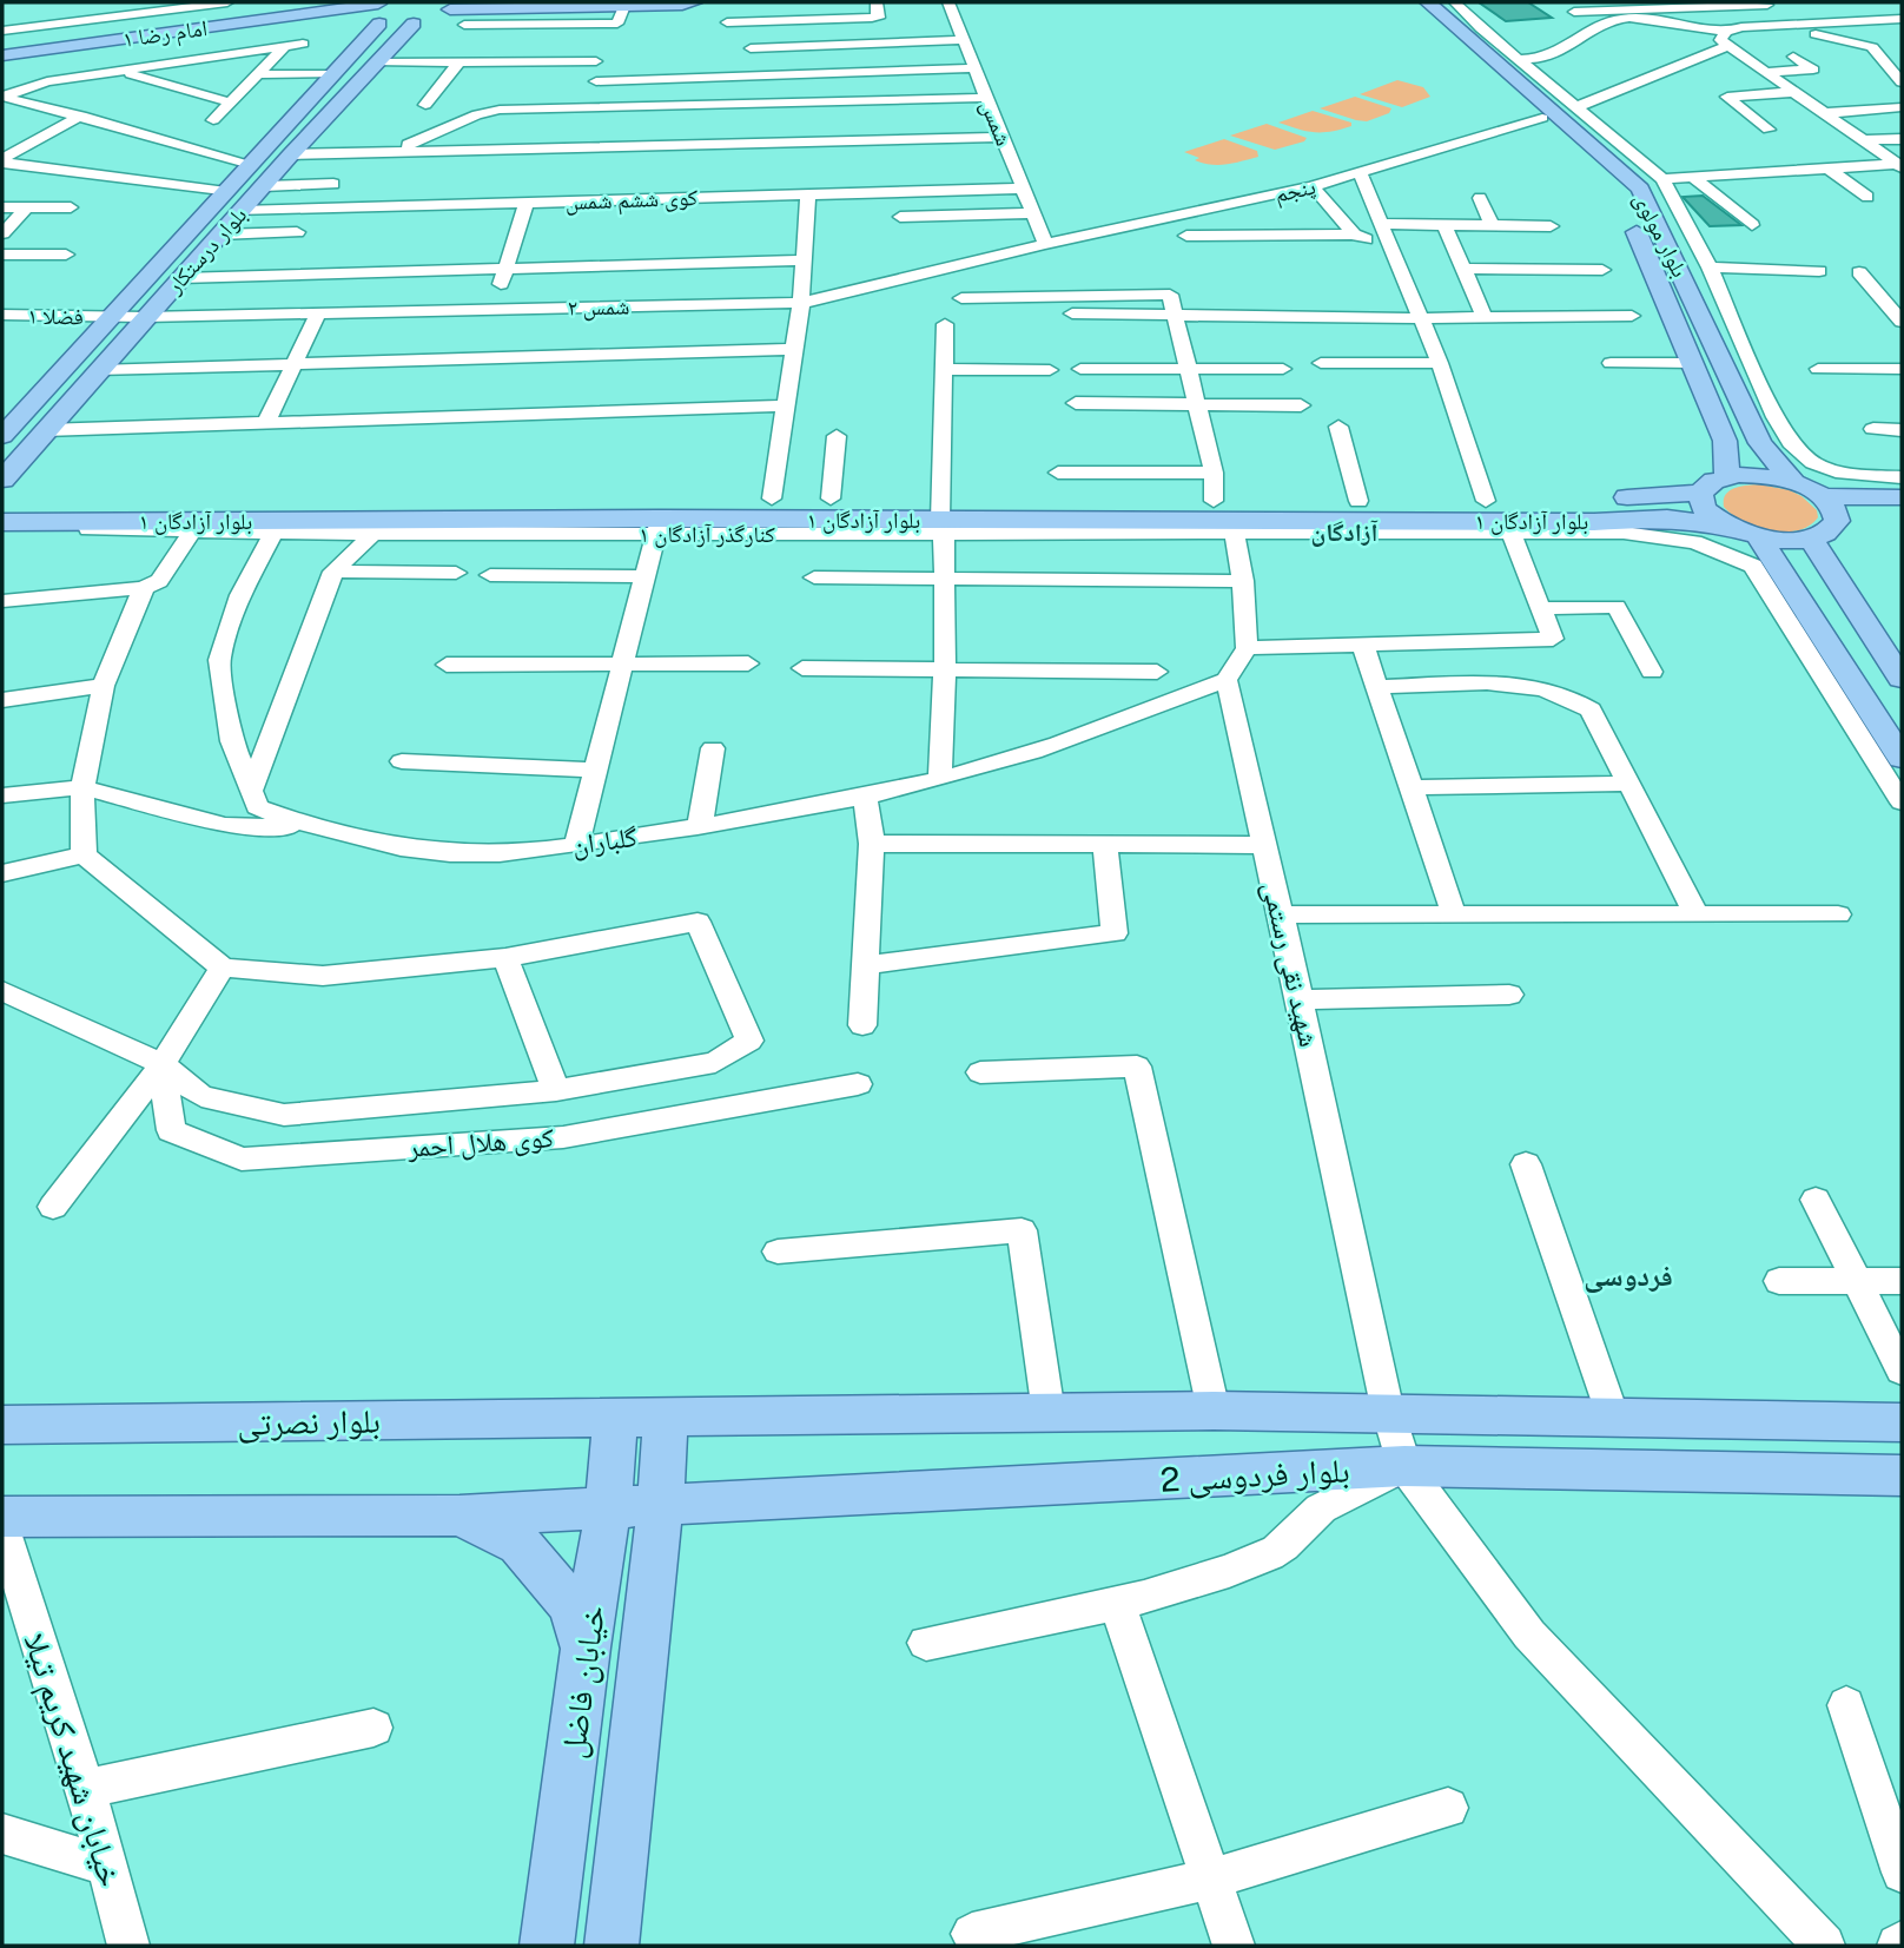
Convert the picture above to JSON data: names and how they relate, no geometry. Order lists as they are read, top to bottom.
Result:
{
  "streets": {
    "main road": [
      "امام رضا ۱",
      "بلوار مولوی",
      "بلوار درستکار",
      "بلوار آزادگان ۱",
      "بلوار نصرتی",
      "بلوار فردوسی 2",
      "خیابان فاضل"
    ],
    "street": [
      "شمس",
      "پنجم",
      "کوی ششم شمس",
      "شمس ۲",
      "فضلا ۱",
      "کنارگذر آزادگان ۱",
      "گلباران",
      "شهید نقی رستمی",
      "کوی هلال احمر",
      "خیابان شهید کریم تیلا"
    ]
  },
  "crossings": [
    ["امام رضا ۱", "بلوار درستکار"],
    ["شمس", "پنجم"],
    ["شمس", "کوی ششم شمس"],
    ["شمس", "شمس ۲"],
    ["پنجم", "بلوار مولوی"],
    ["پنجم", "شمس ۲"],
    ["کوی ششم شمس", "بلوار درستکار"],
    ["بلوار درستکار", "شمس ۲"],
    ["بلوار درستکار", "فضلا ۱"],
    ["شمس ۲", "فضلا ۱"],
    ["بلوار آزادگان ۱", "کنارگذر آزادگان ۱"],
    ["گلباران", "شهید نقی رستمی"],
    ["شهید نقی رستمی", "بلوار فردوسی 2"],
    ["بلوار نصرتی", "بلوار فردوسی 2"],
    ["بلوار نصرتی", "خیابان فاضل"],
    ["بلوار فردوسی 2", "خیابان فاضل"]
  ],
  "districts": ["آزادگان", "فردوسی"]
}
